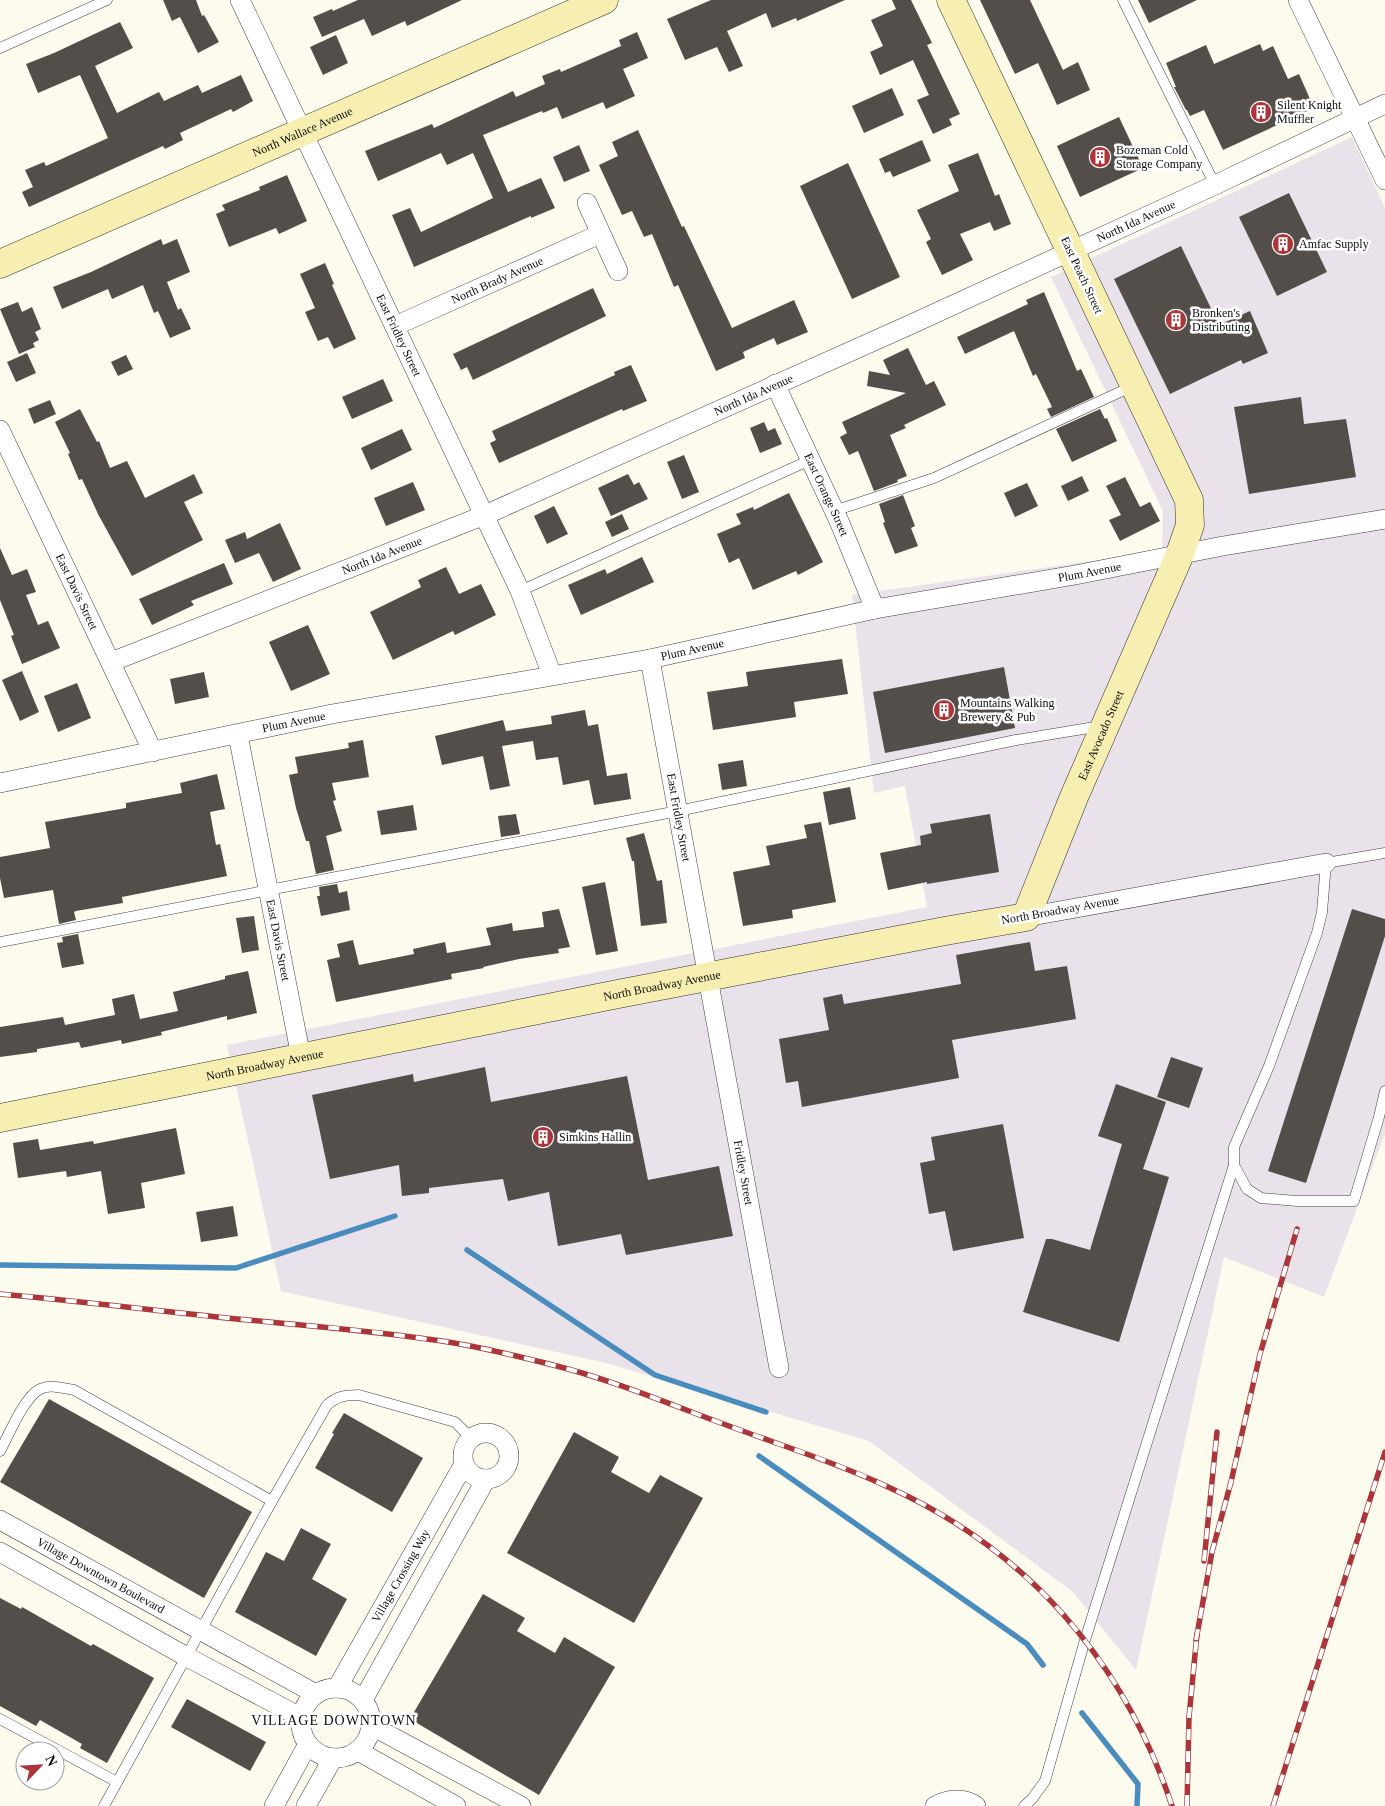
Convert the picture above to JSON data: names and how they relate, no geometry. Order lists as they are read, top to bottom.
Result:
{
  "streets": {
    "street": [
      "North Wallace Avenue",
      "North Ida Avenue",
      "East Peach Street",
      "North Brady Avenue",
      "East Fridley Street",
      "East Orange Street",
      "Plum Avenue",
      "East Davis Street",
      "East Avocado Street",
      "North Broadway Avenue",
      "Fridley Street",
      "Village Downtown Boulevard",
      "Village Crossing Way"
    ]
  },
  "crossings": [
    ["North Wallace Avenue", "East Fridley Street"],
    ["North Ida Avenue", "East Peach Street"],
    ["North Ida Avenue", "East Fridley Street"],
    ["North Ida Avenue", "East Orange Street"],
    ["North Ida Avenue", "East Davis Street"],
    ["East Peach Street", "Plum Avenue"],
    ["East Peach Street", "East Avocado Street"],
    ["North Brady Avenue", "East Fridley Street"],
    ["East Fridley Street", "Plum Avenue"],
    ["East Fridley Street", "North Broadway Avenue"],
    ["East Fridley Street", "Fridley Street"],
    ["East Orange Street", "Plum Avenue"],
    ["Plum Avenue", "East Davis Street"],
    ["Plum Avenue", "East Avocado Street"],
    ["East Davis Street", "North Broadway Avenue"],
    ["East Avocado Street", "North Broadway Avenue"],
    ["North Broadway Avenue", "Fridley Street"],
    ["Village Downtown Boulevard", "Village Crossing Way"]
  ],
  "districts": ["VILLAGE DOWNTOWN"],
  "places": {
    "building": [
      "Silent Knight Muffler",
      "Bozeman Cold Storage Company",
      "Amfac Supply",
      "Bronken's Distributing",
      "Mountains Walking Brewery & Pub",
      "Simkins Hallin"
    ]
  },
  "north": "top right"
}
